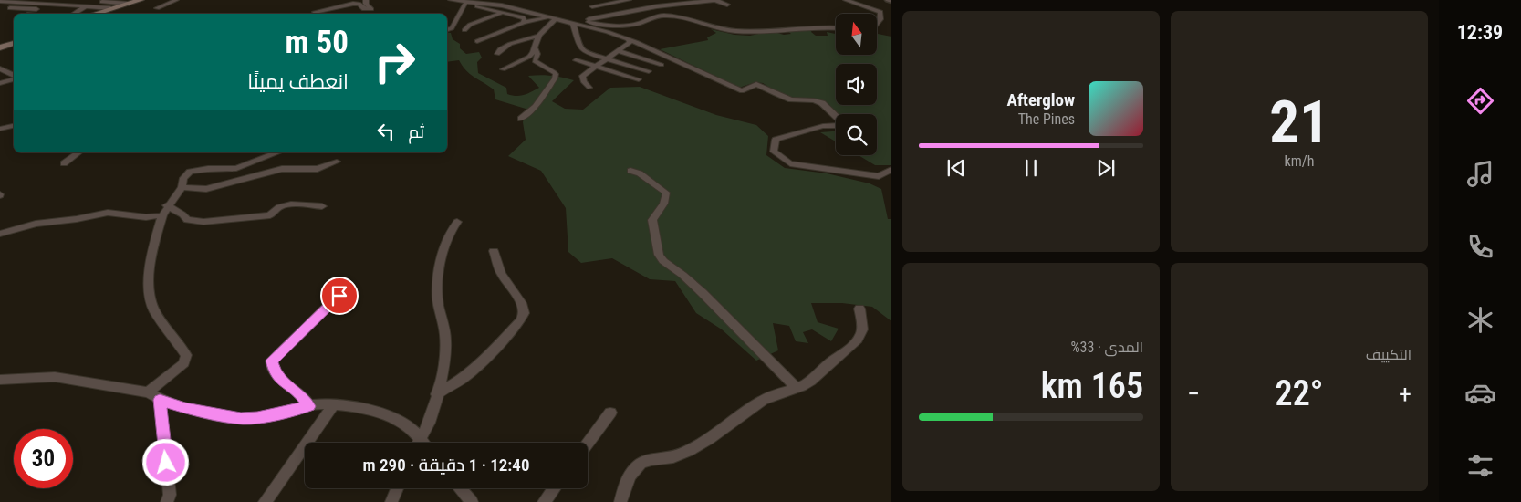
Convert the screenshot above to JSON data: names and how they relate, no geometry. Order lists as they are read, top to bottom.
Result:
{
  "north": "top",
  "page": {
    "tabs": "12:39",
    "tile": [
      ["21", "km/h"],
      "التكييف",
      ["المدى · 33%", "165 km"]
    ],
    "turn": ["50 m", "انعطف يمينًا"],
    "song": ["Afterglow", "The Pines"],
    "then": "ثم",
    "heat": ["−", "22°", "+"],
    "limit": "30",
    "trip": "12:40 · 1 دقيقة · 290 m"
  }
}
